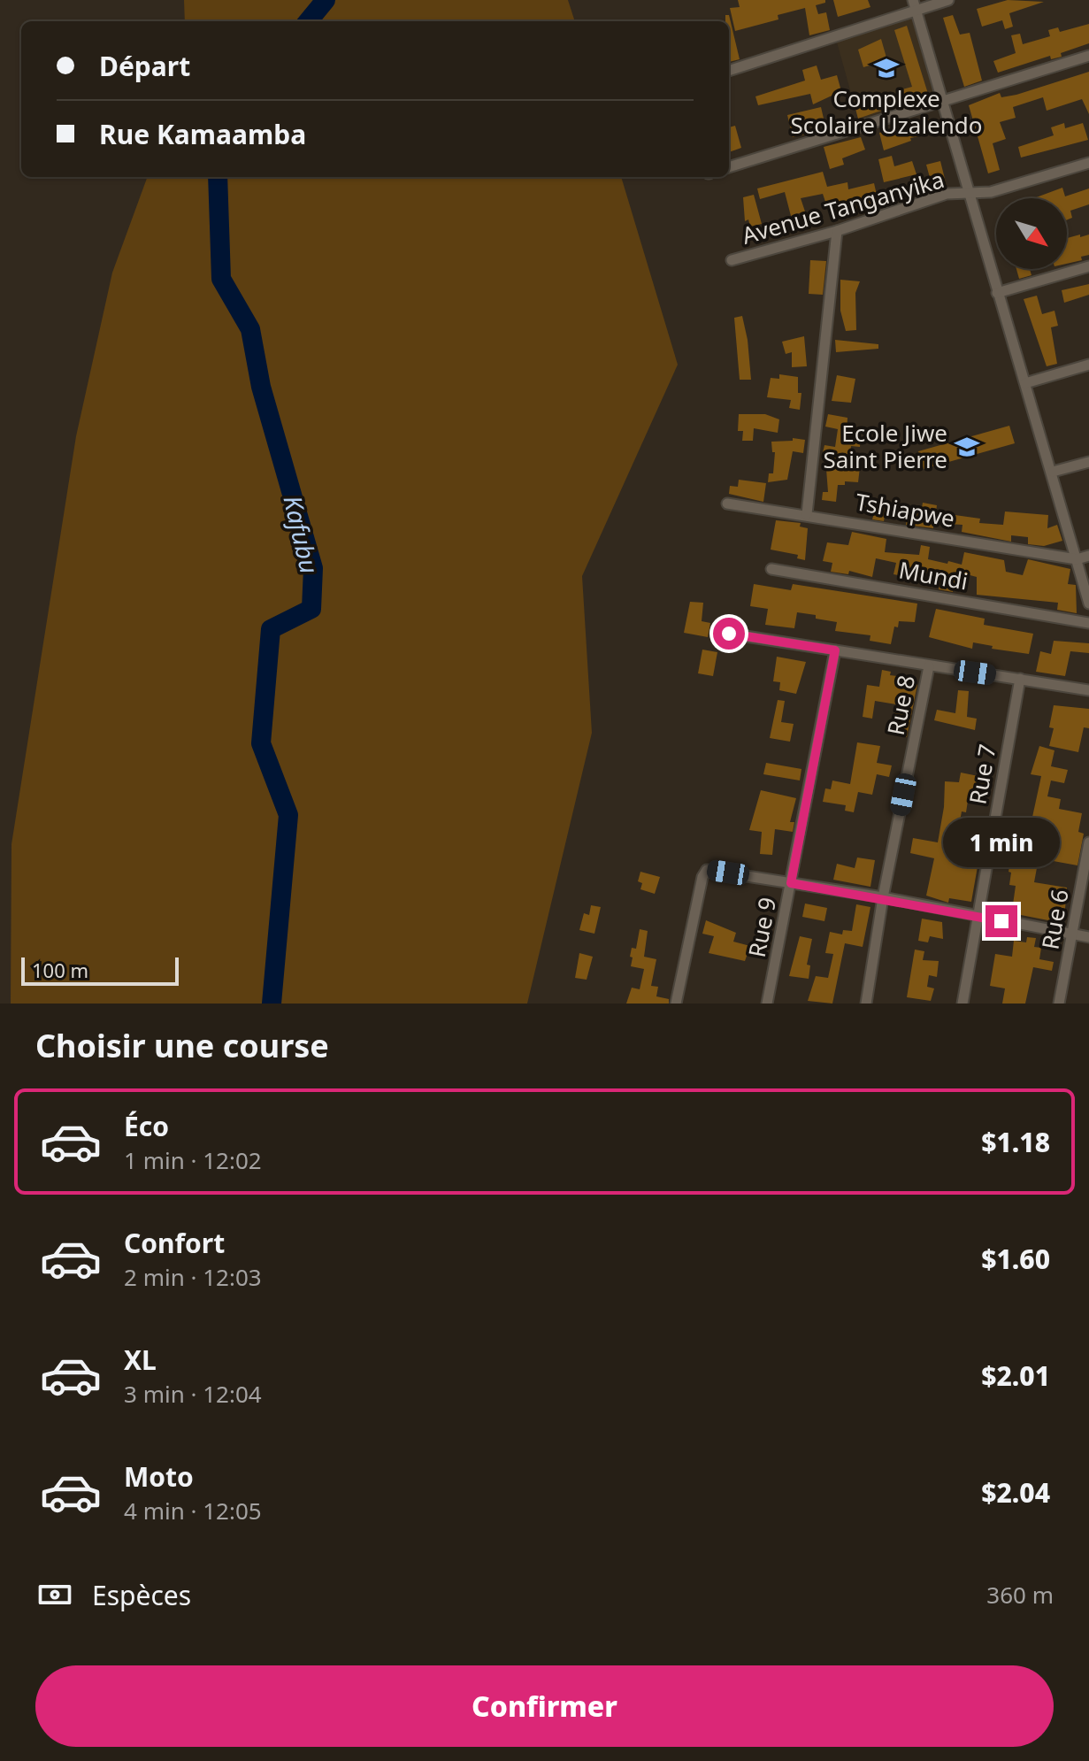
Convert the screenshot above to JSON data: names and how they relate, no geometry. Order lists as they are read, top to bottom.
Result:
{
  "streets": {
    "street": [
      "Avenue Tanganyika",
      "Tshiapwe",
      "Mundi",
      "Rue 8",
      "Rue 7",
      "Rue 6",
      "Rue 9"
    ]
  },
  "water": ["Kafubu"],
  "places": {
    "school or university": ["Complexe Scolaire Uzalendo", "Ecole Jiwe Saint Pierre"]
  },
  "scale_bar": "100 m",
  "north": "bottom right",
  "page": {
    "banner": ["Départ", "Rue Kamaamba"],
    "bubble": "1 min",
    "scale": "100 m",
    "heading": "Choisir une course",
    "list": [
      {
        "name": "Éco",
        "note": "1 min · 12:02",
        "value": "$1.18"
      },
      {
        "name": "Confort",
        "note": "2 min · 12:03",
        "value": "$1.60"
      },
      {
        "name": "XL",
        "note": "3 min · 12:04",
        "value": "$2.01"
      },
      {
        "name": "Moto",
        "note": "4 min · 12:05",
        "value": "$2.04"
      }
    ],
    "pay": ["Espèces", "360 m"],
    "buttons": "Confirmer"
  }
}
